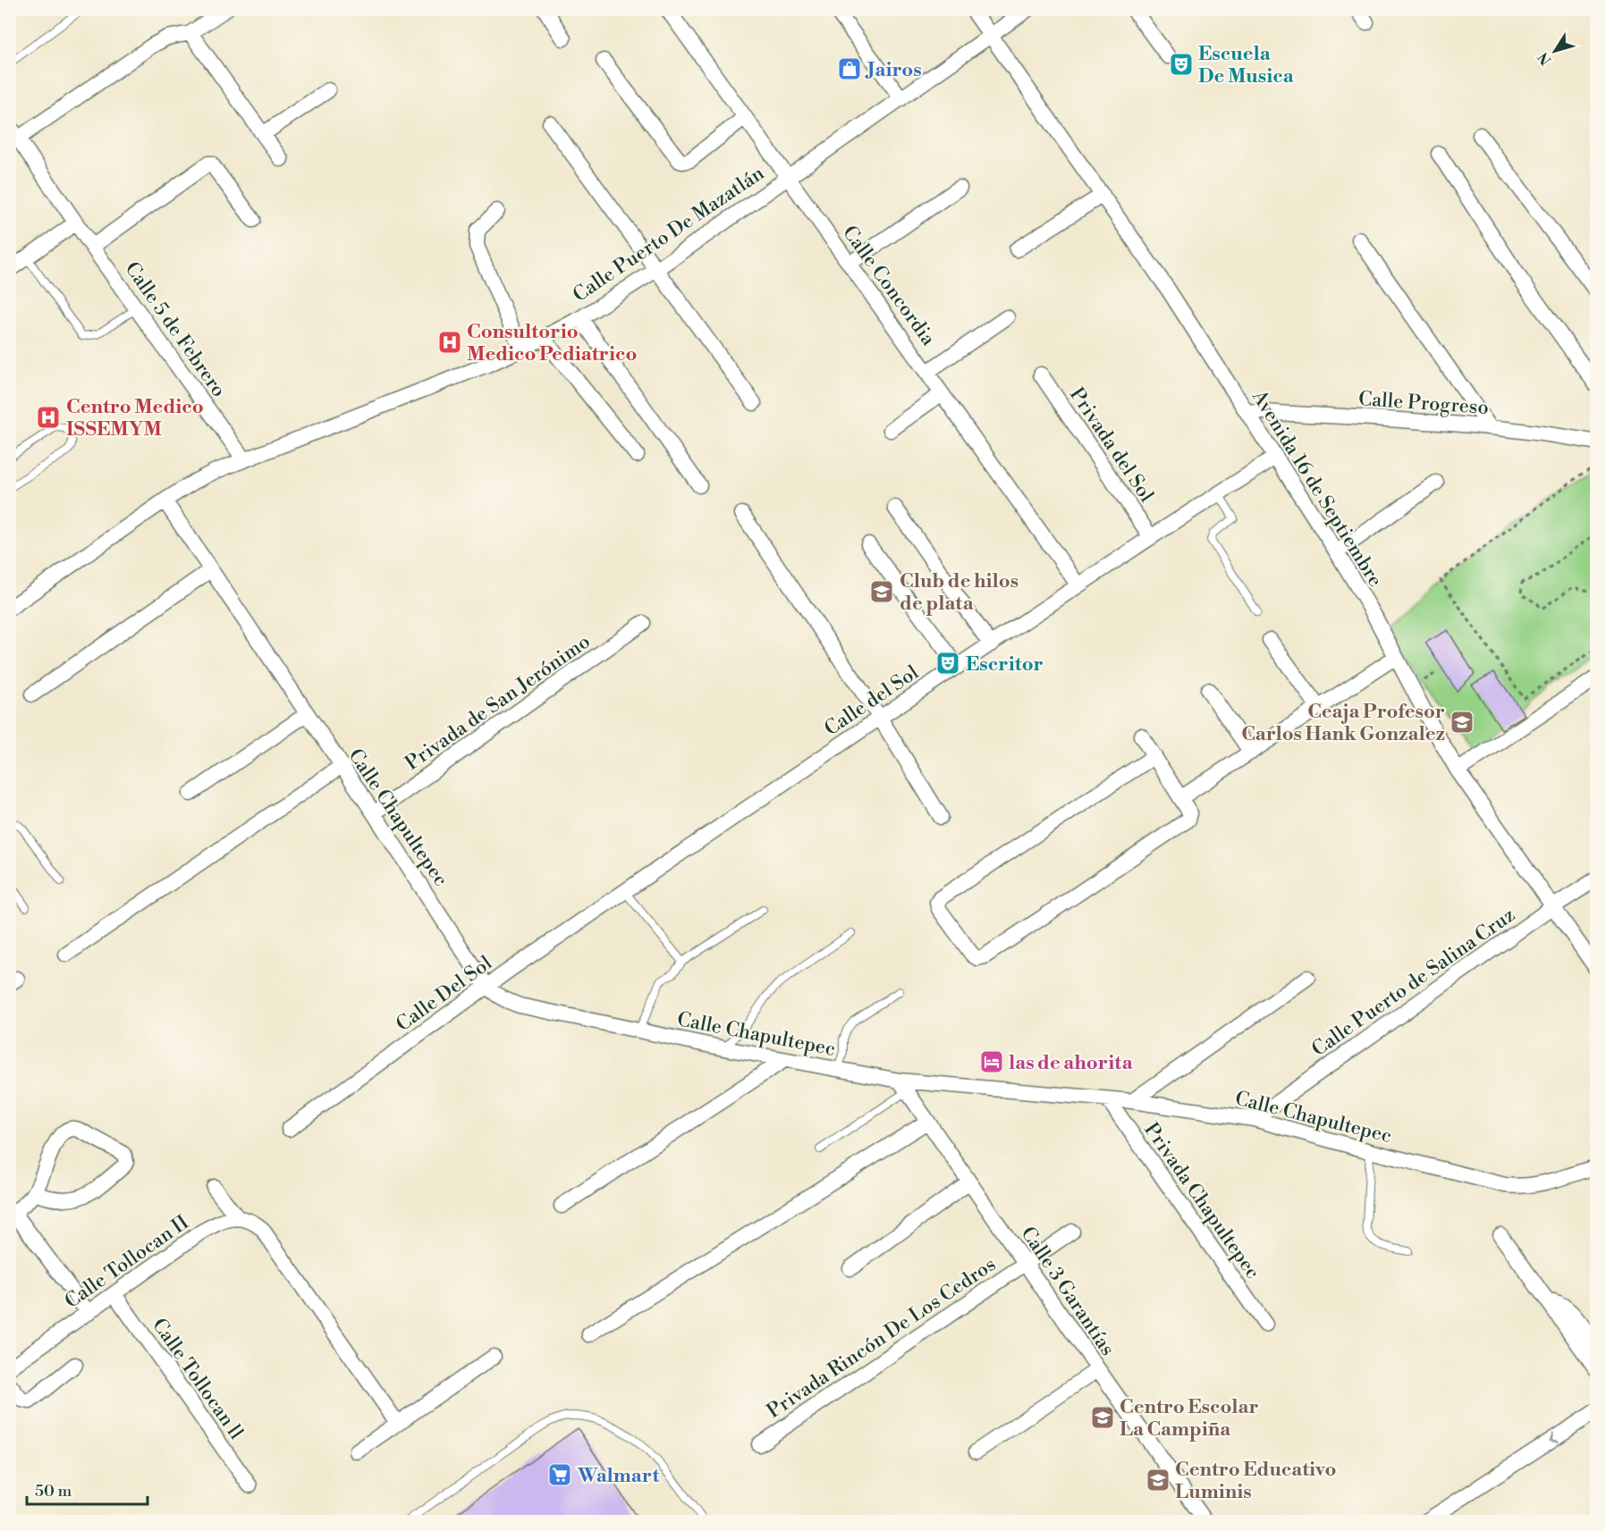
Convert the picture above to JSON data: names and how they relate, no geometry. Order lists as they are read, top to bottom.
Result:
{
  "streets": {
    "street": [
      "Calle Puerto De Mazatlán",
      "Calle Concordia",
      "Calle 5 de Febrero",
      "Calle Progreso",
      "Privada del Sol",
      "Avenida 16 de Septiembre",
      "Calle del Sol",
      "Privada de San Jerónimo",
      "Calle Chapultepec",
      "Calle Puerto de Salina Cruz",
      "Calle Del Sol",
      "Privada Chapultepec",
      "Calle Tollocan II",
      "Calle 3 Garantías",
      "Privada Rincón De Los Cedros",
      "Calle Tollocan ll"
    ]
  },
  "crossings": [
    ["Calle Puerto De Mazatlán", "Calle Concordia"],
    ["Calle Puerto De Mazatlán", "Calle 5 de Febrero"],
    ["Calle Puerto De Mazatlán", "Avenida 16 de Septiembre"],
    ["Calle Puerto De Mazatlán", "Calle Chapultepec"],
    ["Calle Concordia", "Calle del Sol"],
    ["Calle Progreso", "Avenida 16 de Septiembre"],
    ["Privada del Sol", "Calle del Sol"],
    ["Avenida 16 de Septiembre", "Calle del Sol"],
    ["Avenida 16 de Septiembre", "Calle Puerto de Salina Cruz"],
    ["Calle del Sol", "Calle Del Sol"],
    ["Privada de San Jerónimo", "Calle Chapultepec"],
    ["Calle Chapultepec", "Calle Puerto de Salina Cruz"],
    ["Calle Chapultepec", "Calle Del Sol"],
    ["Calle Chapultepec", "Privada Chapultepec"],
    ["Calle Chapultepec", "Calle 3 Garantías"],
    ["Calle Tollocan II", "Calle Tollocan ll"],
    ["Calle 3 Garantías", "Privada Rincón De Los Cedros"]
  ],
  "places": {
    "theatre": ["Escuela De Musica", "Escritor"],
    "shop": ["Jairos"],
    "hospital": ["Consultorio Medico Pediatrico", "Centro Medico ISSEMYM"],
    "school or university": [
      "Club de hilos de plata",
      "Ceaja Profesor Carlos Hank Gonzalez",
      "Centro Escolar La Campiña",
      "Centro Educativo Luminis"
    ],
    "hotel": ["las de ahorita"],
    "supermarket": ["Walmart"]
  },
  "scale_bar": "50 m",
  "north": "bottom left"
}
